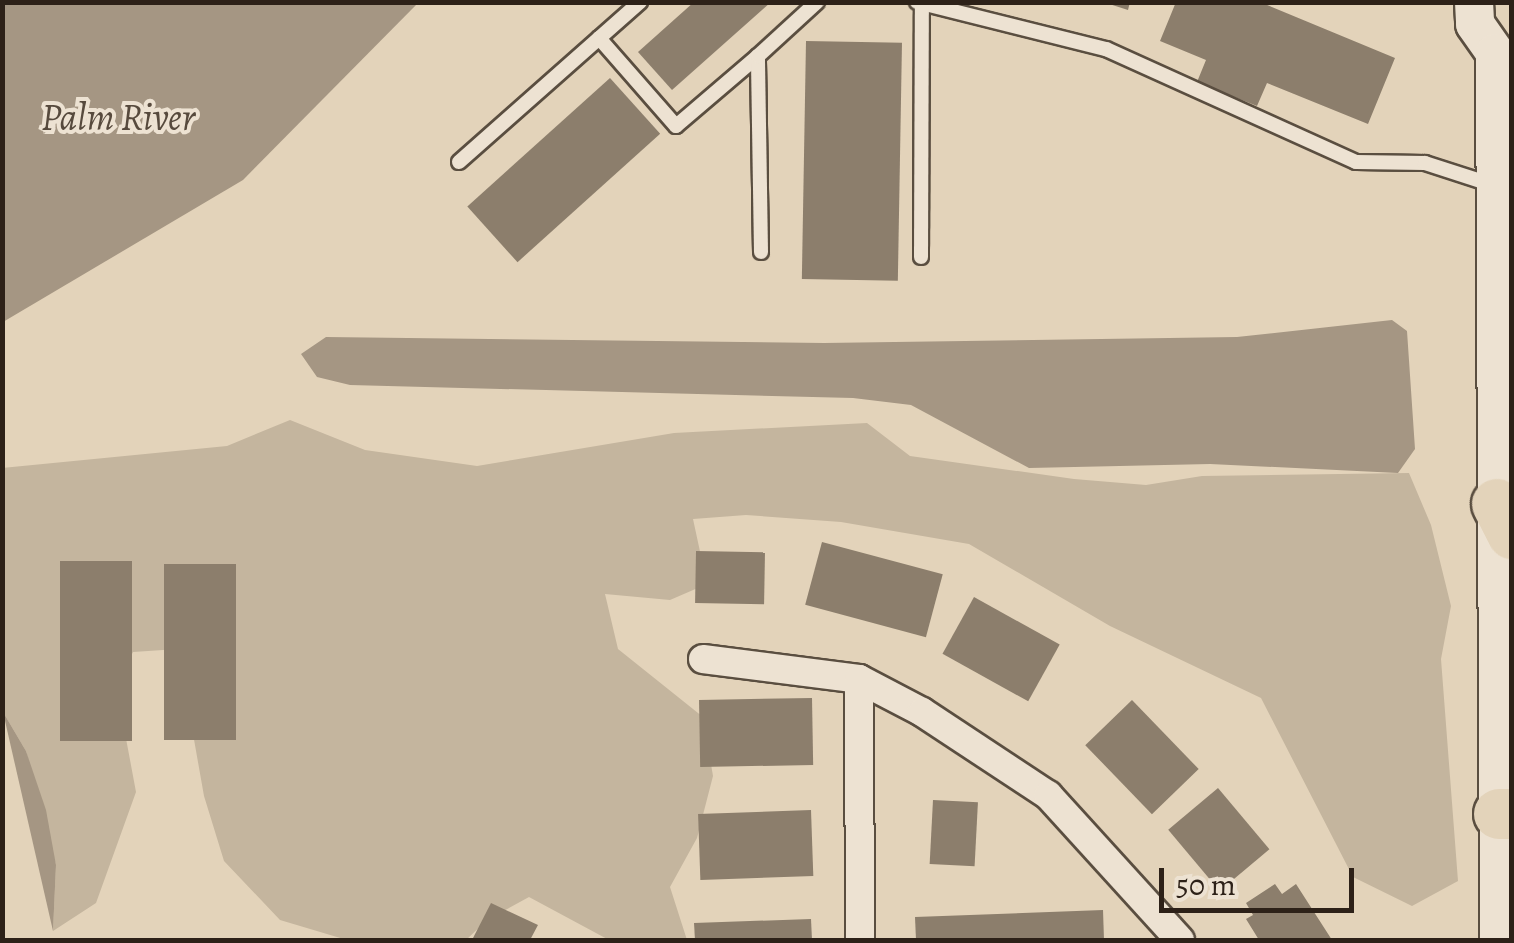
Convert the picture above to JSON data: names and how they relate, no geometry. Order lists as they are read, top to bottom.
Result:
{
  "water": ["Palm River"],
  "scale_bar": "50 m"
}
